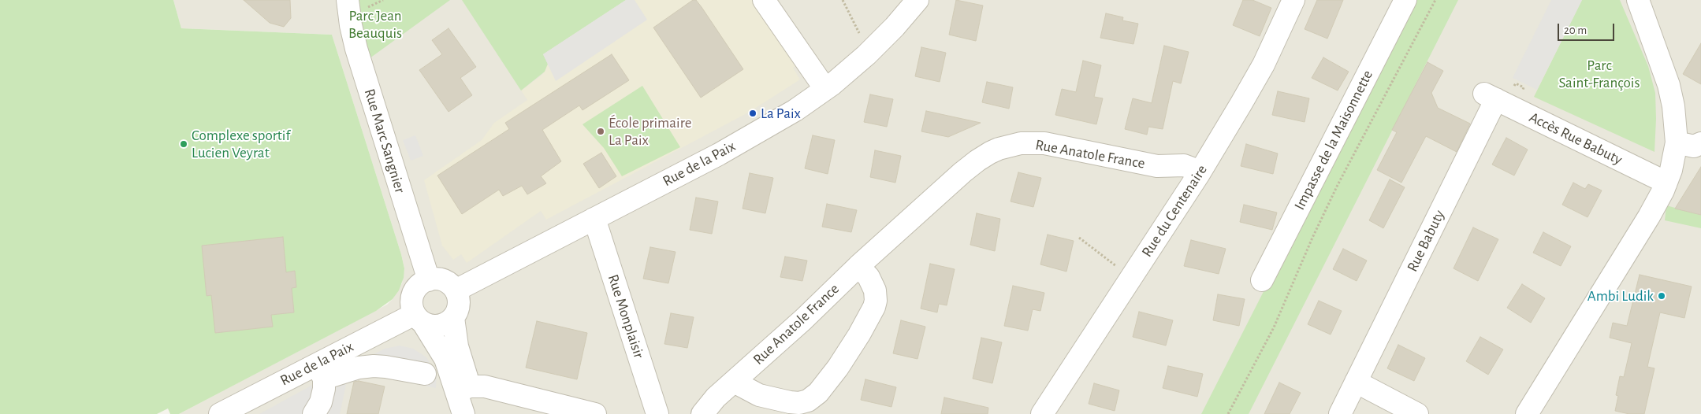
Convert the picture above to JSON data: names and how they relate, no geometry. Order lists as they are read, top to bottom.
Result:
{
  "streets": {
    "street": [
      "Accès Rue Babuty",
      "Impasse de la Maisonnette",
      "Rue Marc Sangnier",
      "Rue Anatole France",
      "Rue de la Paix",
      "Rue du Centenaire",
      "Rue Babuty",
      "Rue Monplaisir"
    ]
  },
  "crossings": [
    ["Accès Rue Babuty", "Rue Babuty"],
    ["Rue Marc Sangnier", "Rue de la Paix"],
    ["Rue Anatole France", "Rue du Centenaire"],
    ["Rue de la Paix", "Rue Monplaisir"]
  ],
  "parks": ["Parc Jean Beauquis", "Parc Saint-François"],
  "places": [
    "La Paix",
    "École primaire La Paix",
    "Complexe sportif Lucien Veyrat",
    "Ambi Ludik"
  ],
  "scale_bar": "20 m"
}
